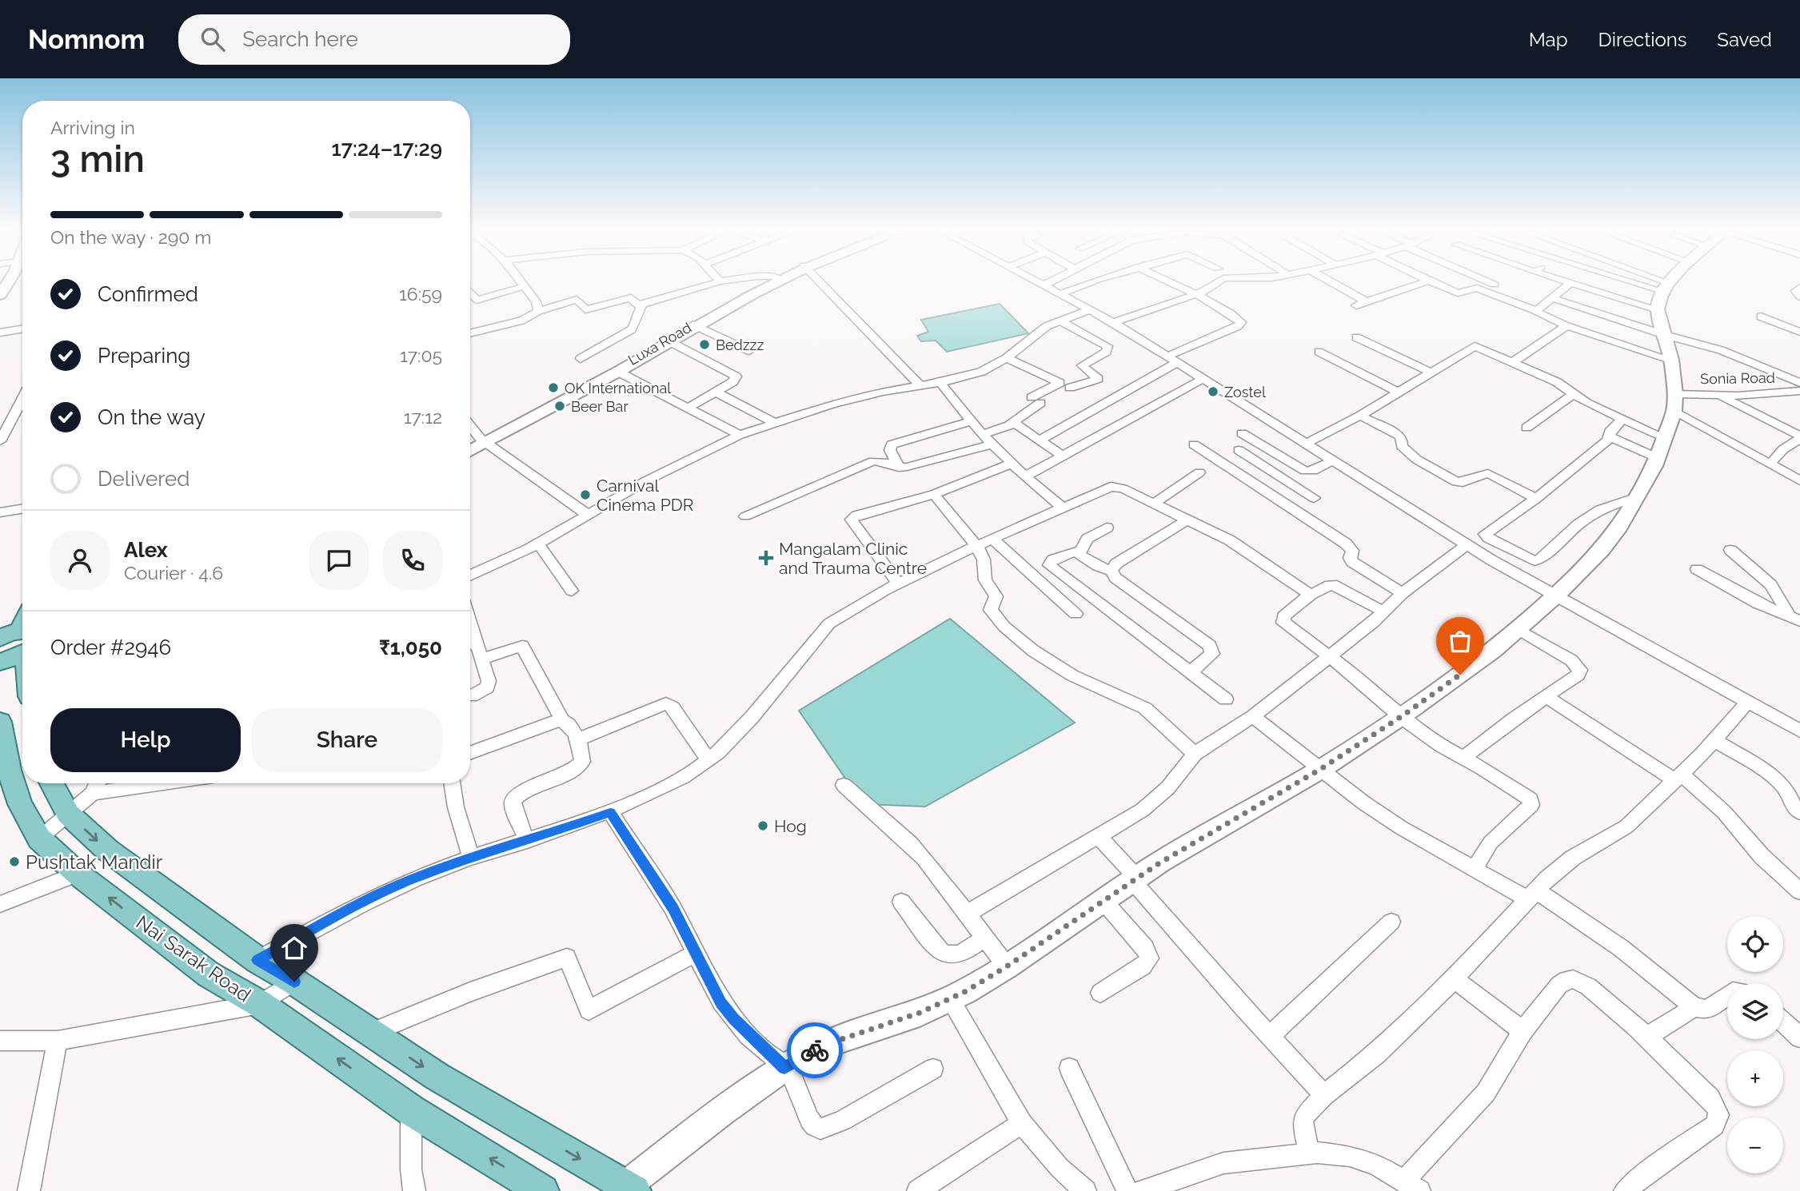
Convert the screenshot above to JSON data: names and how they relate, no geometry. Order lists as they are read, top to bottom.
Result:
{
  "streets": {
    "main road": ["Nai Sarak Road"],
    "street": ["Luxa Road", "Sonia Road"]
  },
  "places": {
    "other": [
      "Bedzzz",
      "OK International",
      "Zostel",
      "Beer Bar",
      "Carnival Cinema PDR",
      "Hog",
      "Pushtak Mandir"
    ],
    "health": ["Mangalam Clinic and Trauma Centre"]
  },
  "page": {
    "header": "Nomnom",
    "search": "Search here",
    "nav": ["Map", "Directions", "Saved"],
    "heading": ["3 min", "Arriving in", "17:24–17:29"],
    "panel": [
      "Alex",
      "Courier · 4.6",
      "Order #2946",
      "₹1,050"
    ],
    "bar": "On the way · 290 m",
    "list": [
      ["Confirmed", "16:59"],
      ["Preparing", "17:05"],
      ["On the way", "17:12"],
      "Delivered"
    ],
    "buttons": ["Help", "Share"],
    "map_buttons": ["+", "−"]
  }
}
